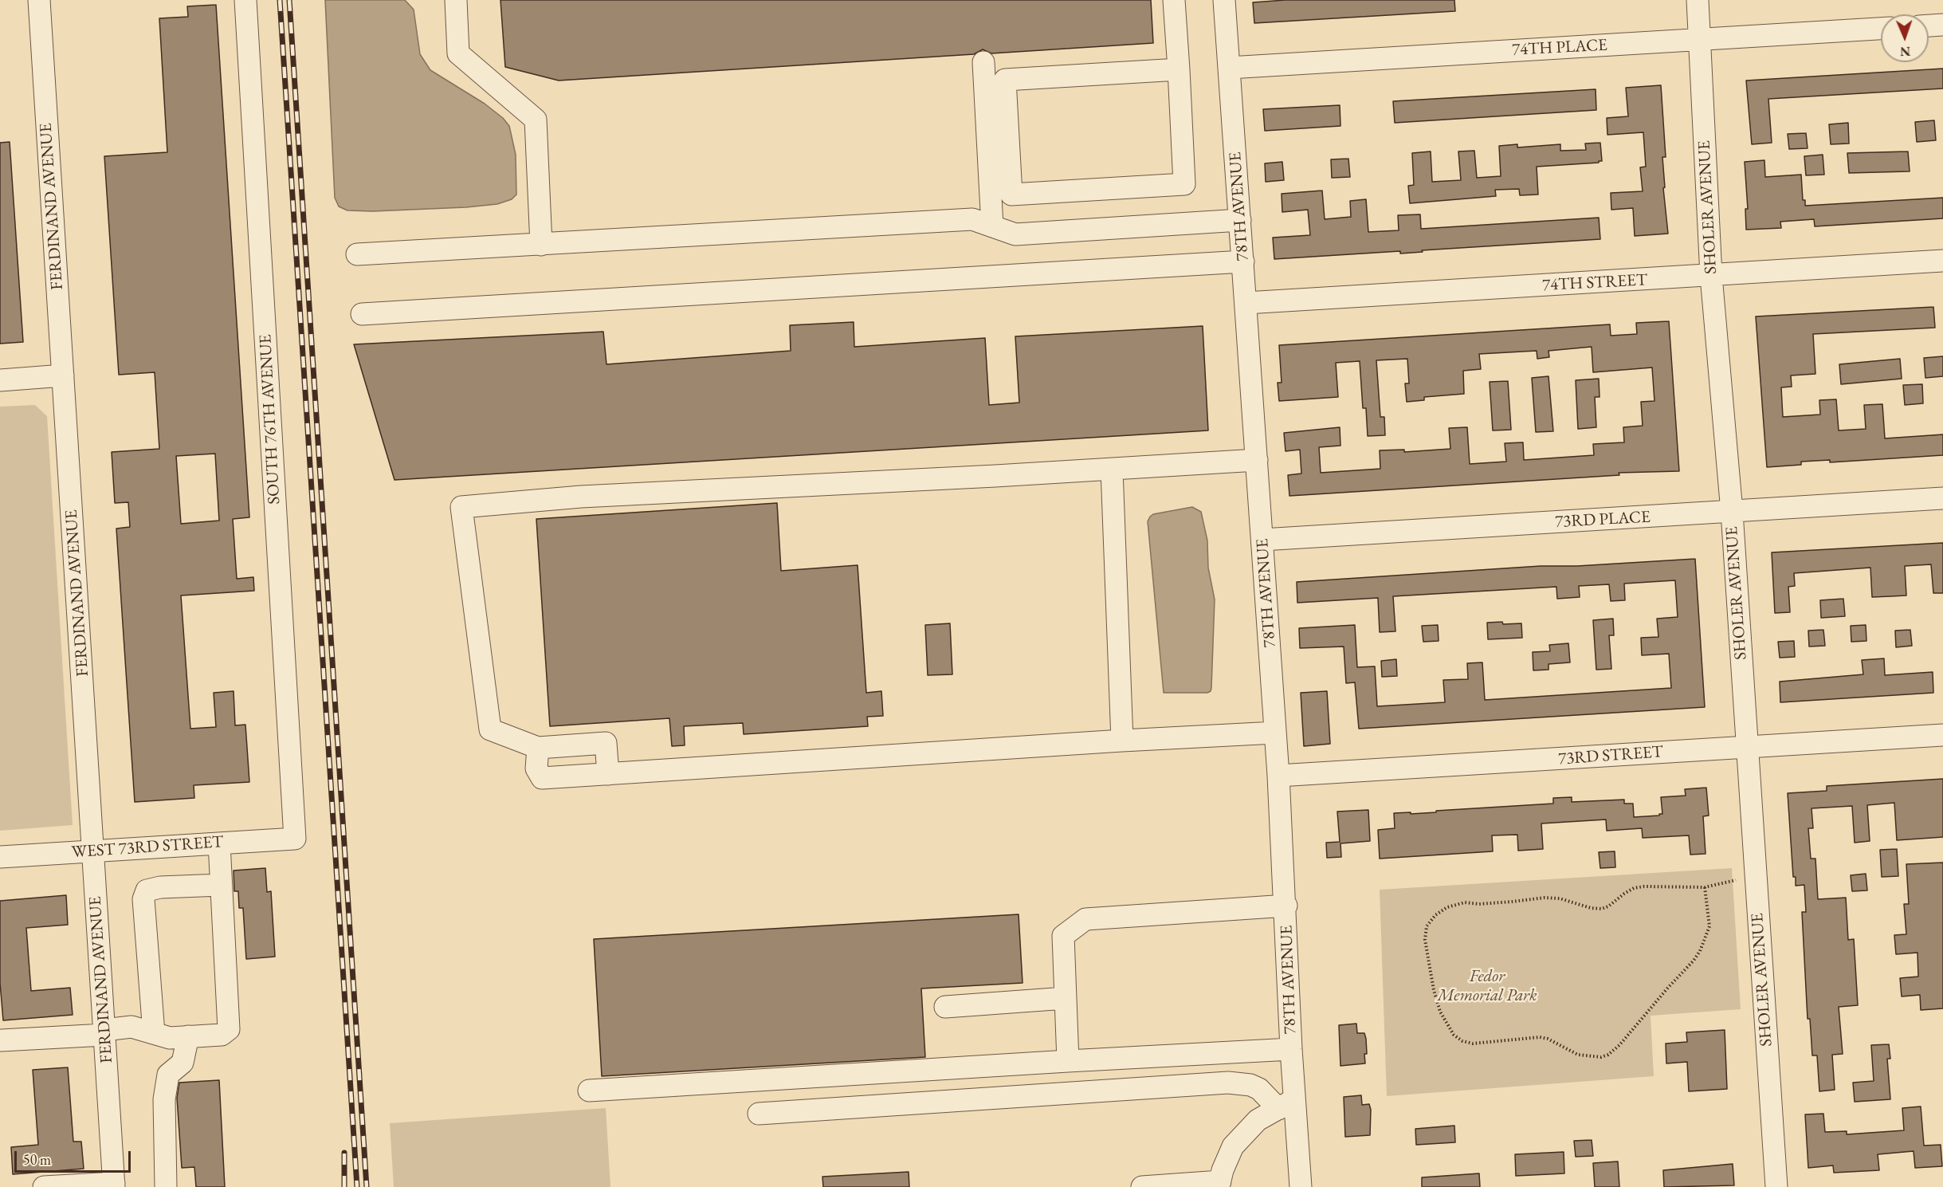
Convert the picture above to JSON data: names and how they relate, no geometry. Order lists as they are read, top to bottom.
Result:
{
  "streets": {
    "street": [
      "74TH PLACE",
      "FERDINAND AVENUE",
      "78TH AVENUE",
      "SHOLER AVENUE",
      "74TH STREET",
      "SOUTH 76TH AVENUE",
      "73RD PLACE",
      "73RD STREET",
      "WEST 73RD STREET"
    ]
  },
  "crossings": [
    ["74TH PLACE", "78TH AVENUE"],
    ["74TH PLACE", "SHOLER AVENUE"],
    ["FERDINAND AVENUE", "WEST 73RD STREET"],
    ["78TH AVENUE", "74TH STREET"],
    ["78TH AVENUE", "73RD PLACE"],
    ["78TH AVENUE", "73RD STREET"],
    ["SHOLER AVENUE", "74TH STREET"],
    ["SHOLER AVENUE", "73RD PLACE"],
    ["SHOLER AVENUE", "73RD STREET"],
    ["SOUTH 76TH AVENUE", "WEST 73RD STREET"]
  ],
  "parks": ["Fedor Memorial Park"],
  "scale_bar": "50 m",
  "north": "bottom"
}
